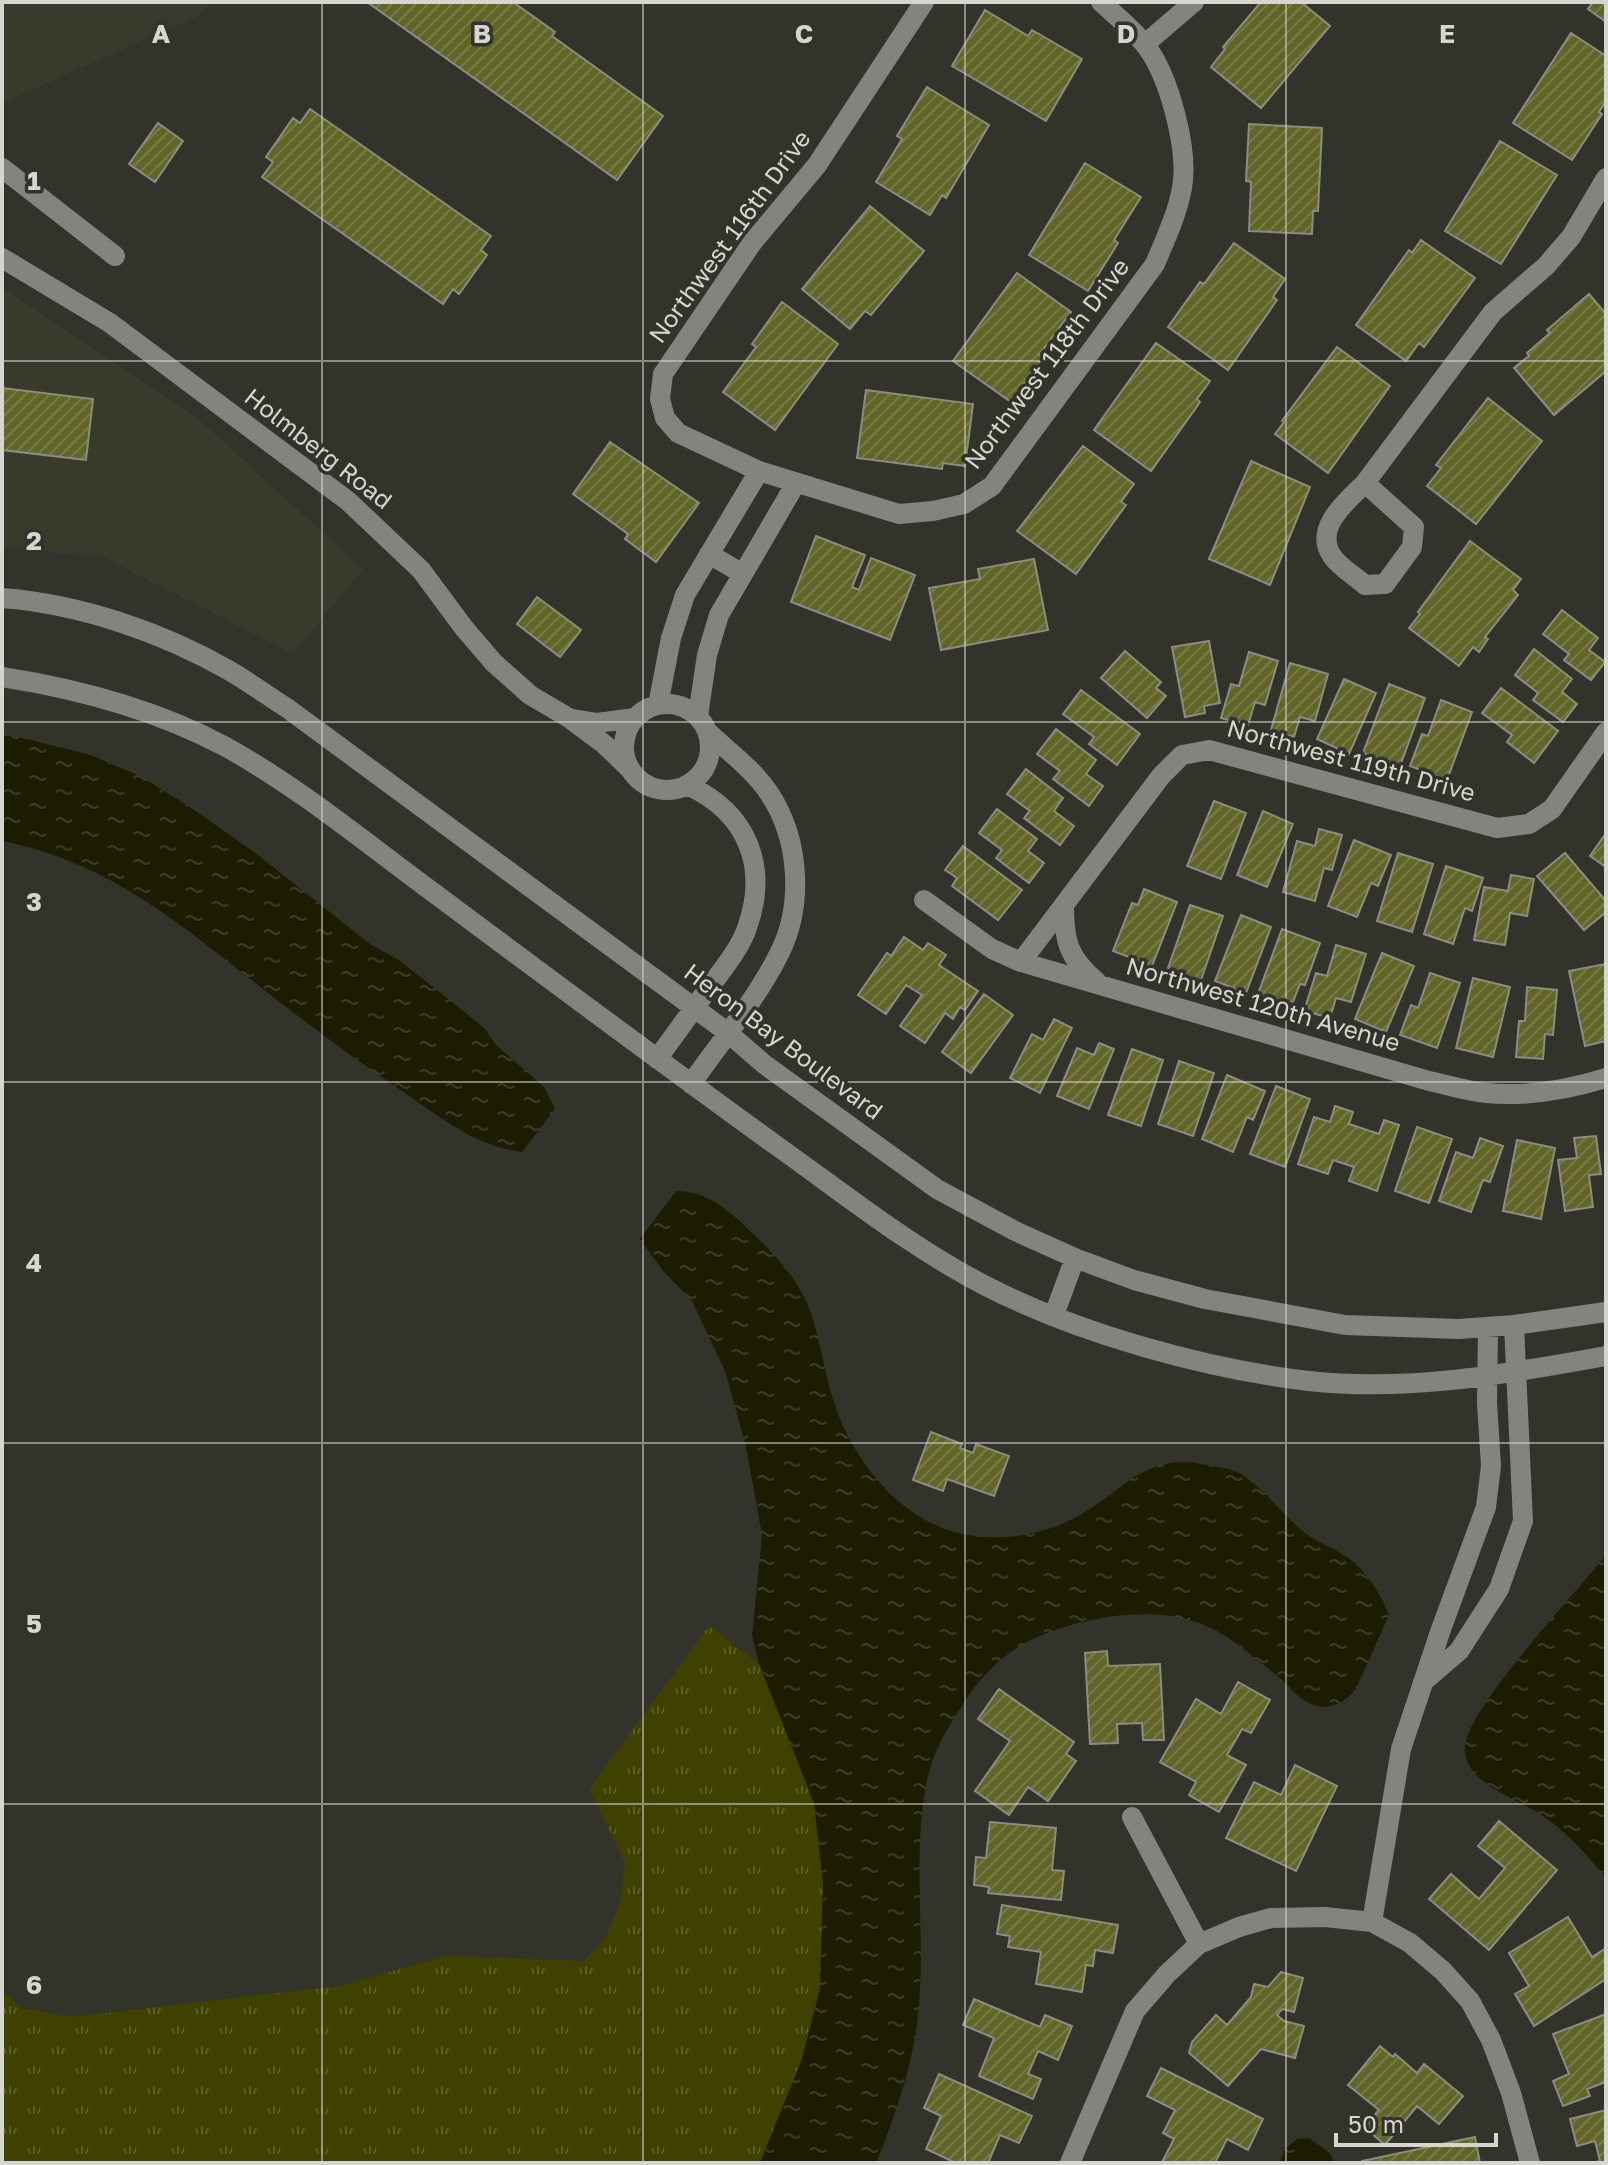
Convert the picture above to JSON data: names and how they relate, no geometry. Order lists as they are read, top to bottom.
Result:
{
  "streets": {
    "street": [
      "Northwest 116th Drive",
      "Northwest 118th Drive",
      "Holmberg Road",
      "Northwest 119th Drive",
      "Northwest 120th Avenue",
      "Heron Bay Boulevard"
    ]
  },
  "crossings": [
    ["Northwest 116th Drive", "Northwest 118th Drive"],
    ["Northwest 119th Drive", "Northwest 120th Avenue"]
  ],
  "scale_bar": "50 m",
  "grid": {
    "columns": [
      "A",
      "B",
      "C",
      "D",
      "E"
    ],
    "rows": [
      "1",
      "2",
      "3",
      "4",
      "5",
      "6"
    ]
  }
}
